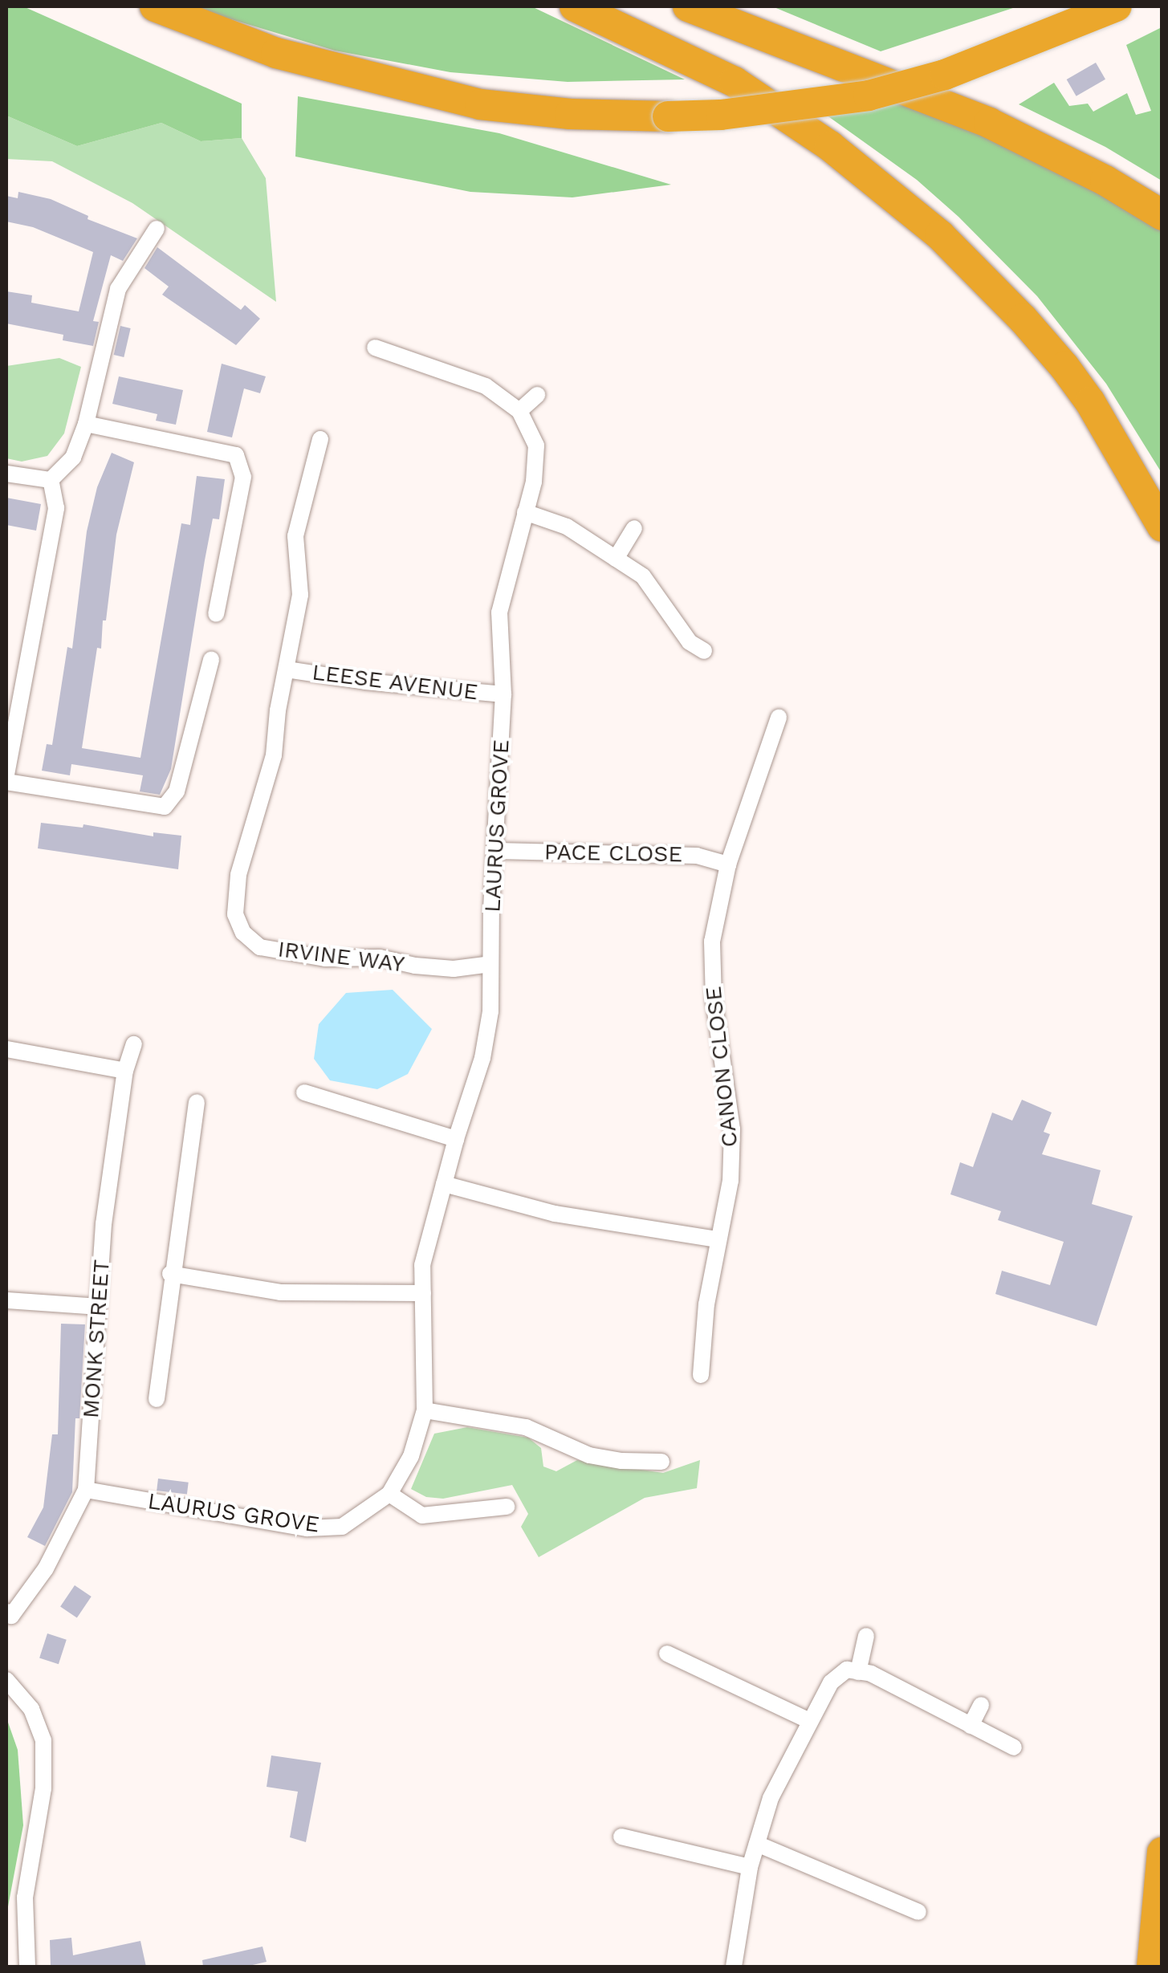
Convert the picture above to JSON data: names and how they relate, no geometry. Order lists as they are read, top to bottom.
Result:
{
  "streets": {
    "street": [
      "LEESE AVENUE",
      "LAURUS GROVE",
      "PACE CLOSE",
      "IRVINE WAY",
      "CANON CLOSE",
      "MONK STREET"
    ]
  },
  "crossings": [
    ["LEESE AVENUE", "LAURUS GROVE"],
    ["LEESE AVENUE", "IRVINE WAY"],
    ["LAURUS GROVE", "PACE CLOSE"],
    ["LAURUS GROVE", "IRVINE WAY"],
    ["LAURUS GROVE", "MONK STREET"],
    ["PACE CLOSE", "CANON CLOSE"]
  ]
}
